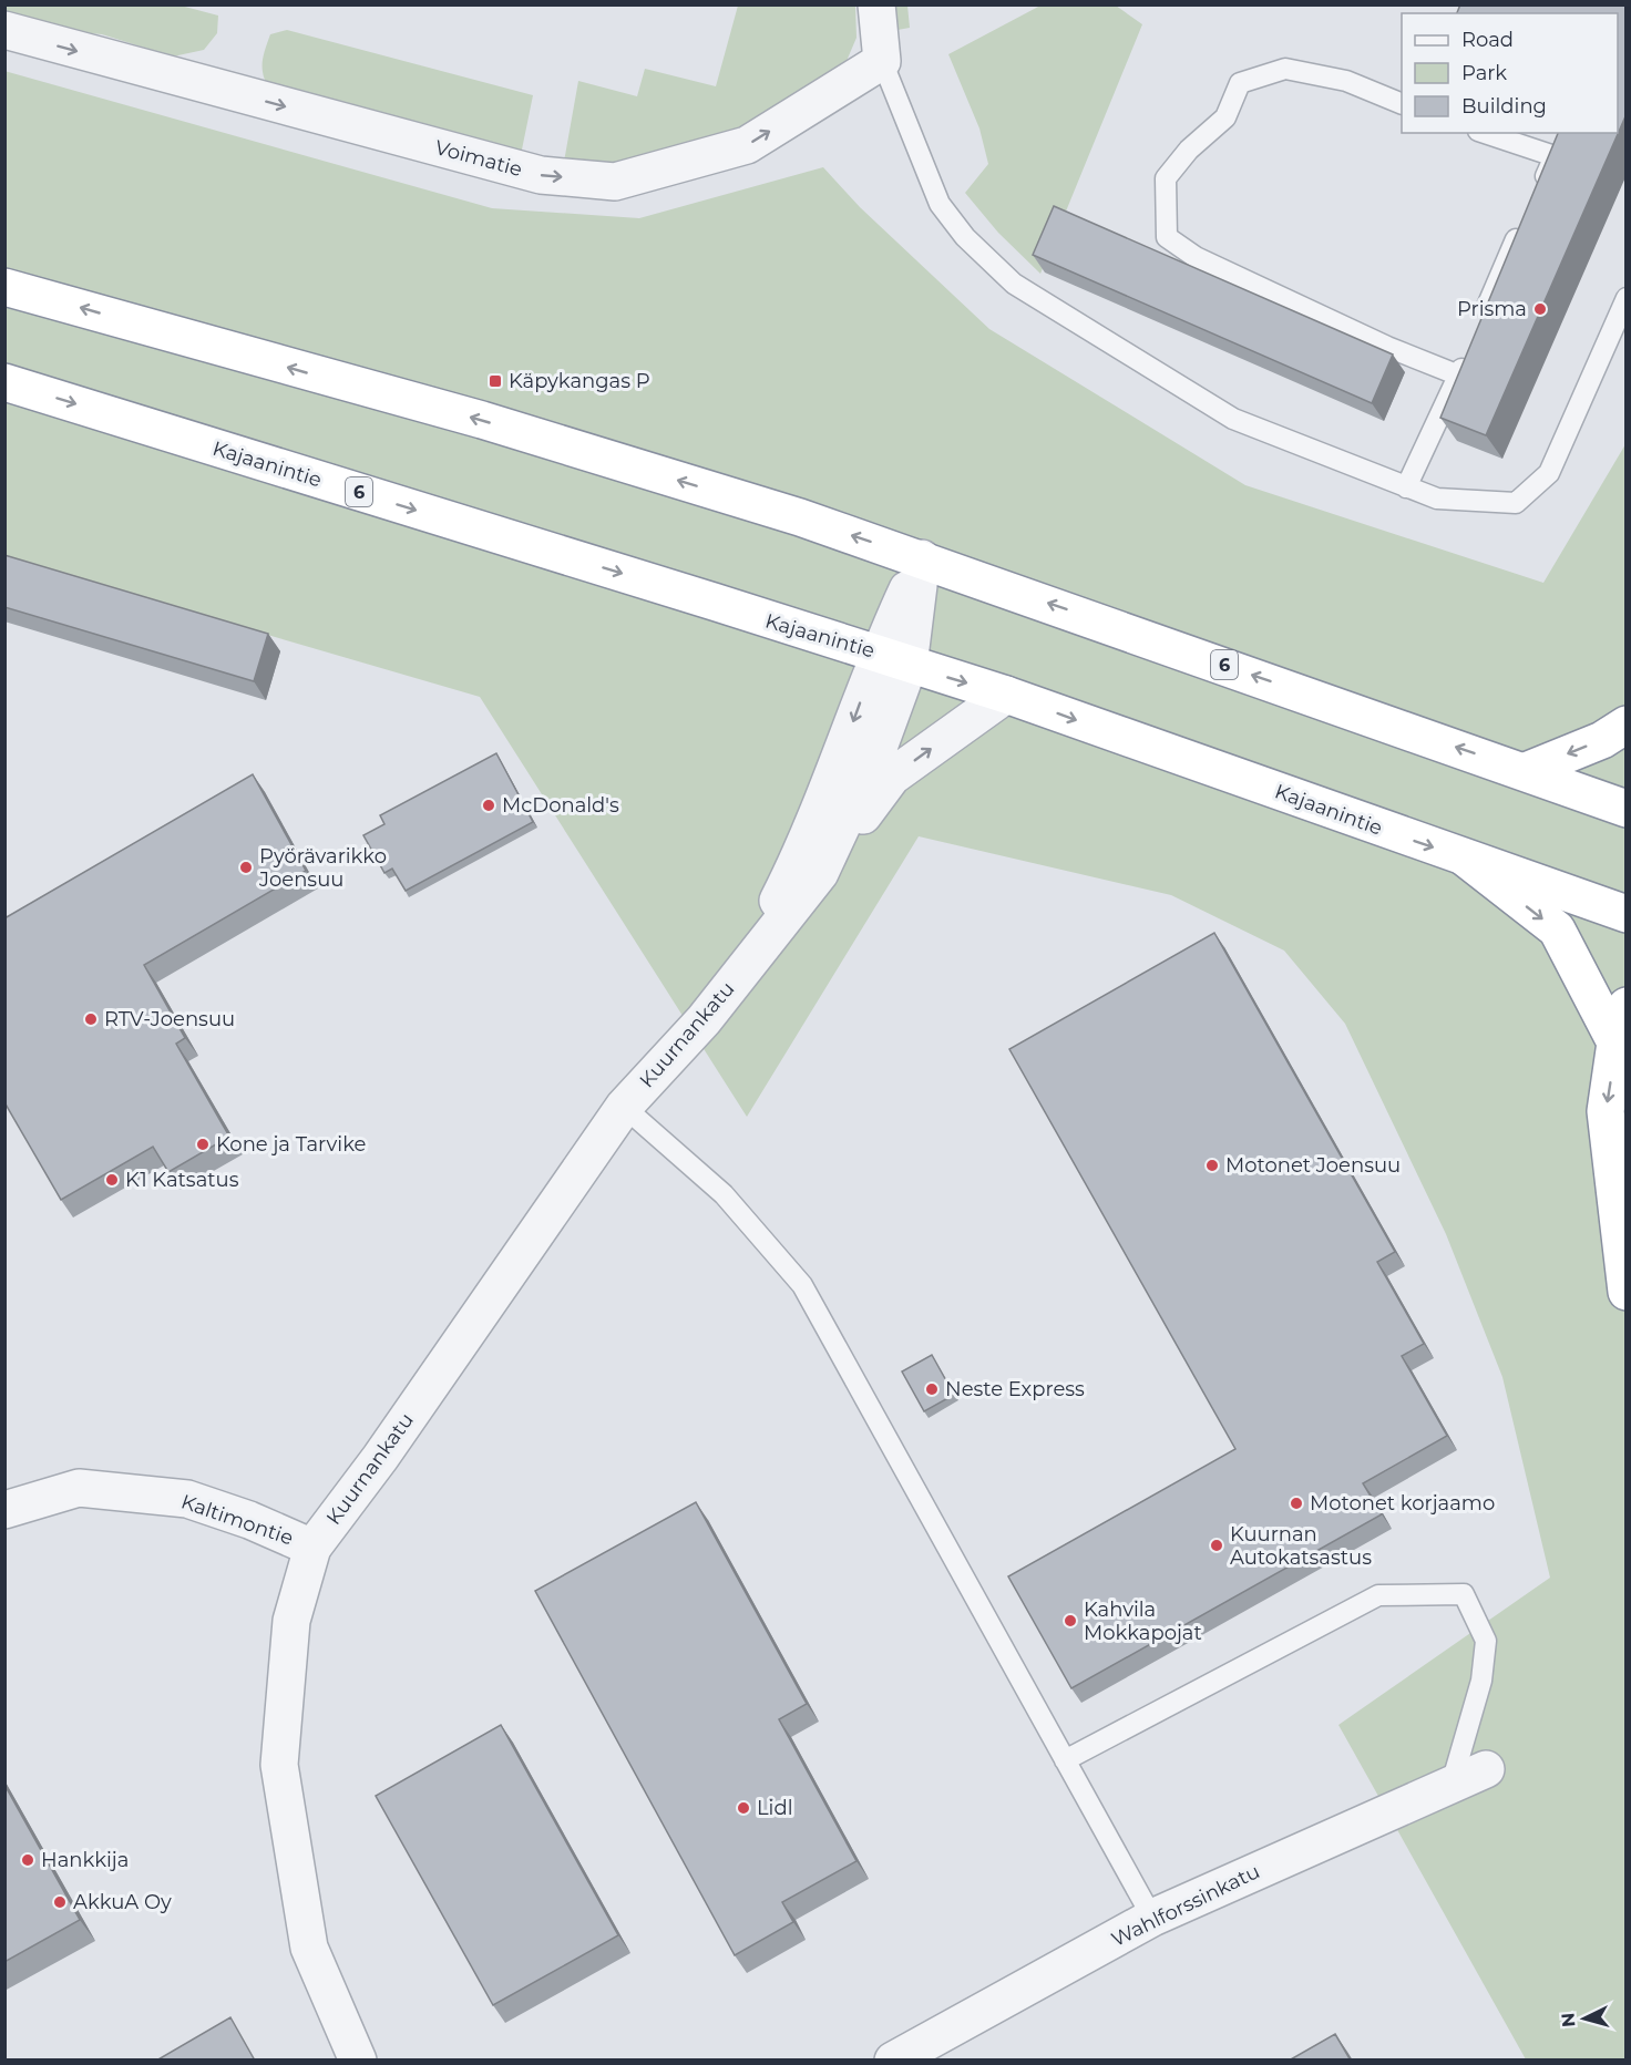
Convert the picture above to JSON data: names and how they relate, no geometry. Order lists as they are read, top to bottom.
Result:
{
  "streets": {
    "highway": ["Kajaanintie", "6"],
    "street": [
      "Voimatie",
      "Kuurnankatu",
      "Kaltimontie",
      "Wahlforssinkatu"
    ]
  },
  "crossings": [
    ["Kajaanintie", "Kuurnankatu"],
    ["6", "Kuurnankatu"],
    ["Kuurnankatu", "Kaltimontie"]
  ],
  "one_way": ["Voimatie"],
  "places": {
    "other": [
      "Prisma",
      "McDonald's",
      "Pyörävarikko Joensuu",
      "RTV-Joensuu",
      "Kone ja Tarvike",
      "Motonet Joensuu",
      "K1 Katsatus",
      "Neste Express",
      "Motonet korjaamo",
      "Kuurnan Autokatsastus",
      "Kahvila Mokkapojat",
      "Lidl",
      "Hankkija",
      "AkkuA Oy"
    ],
    "transit": ["Käpykangas P"]
  },
  "legend": ["Road", "Park", "Building"],
  "north": "left"
}
